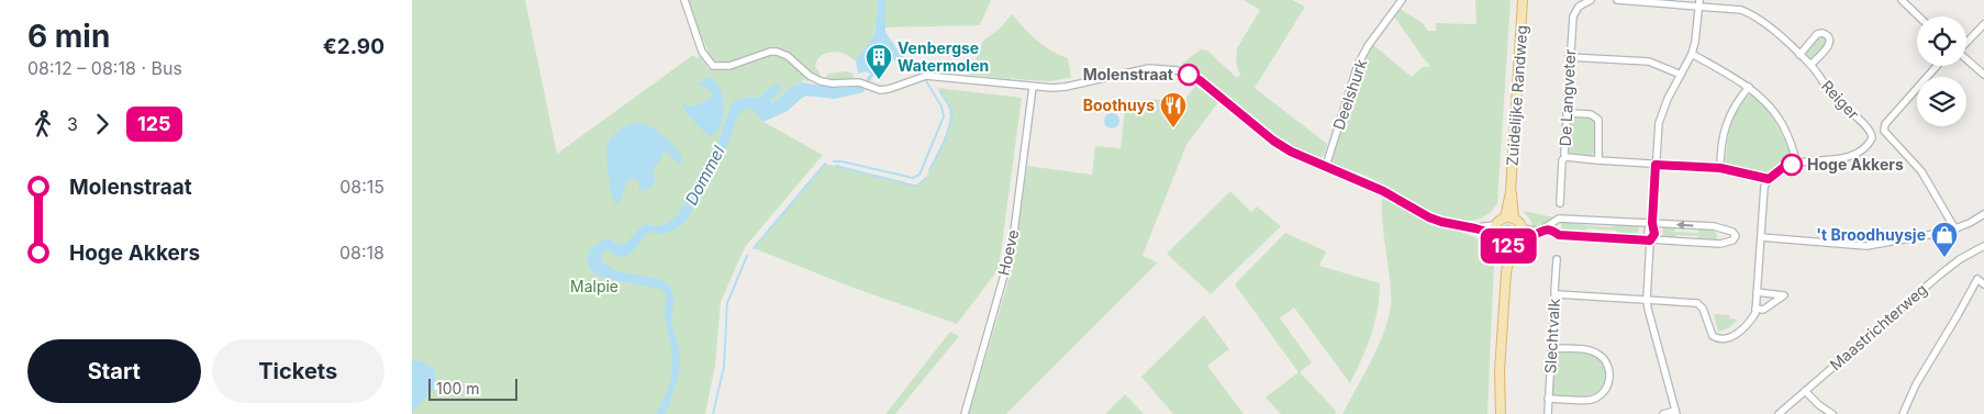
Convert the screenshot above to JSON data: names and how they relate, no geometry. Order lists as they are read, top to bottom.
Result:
{
  "streets": {
    "main road": ["Zuidelijke Randweg"],
    "street": [
      "Deelshurk",
      "De Langveter",
      "Reiger",
      "Hoeve",
      "Maastrichterweg",
      "Slechtvalk"
    ]
  },
  "water": ["Dommel"],
  "parks": ["Malpie"],
  "places": {
    "other": ["Molenstraat", "Hoge Akkers"],
    "building": ["Venbergse Watermolen"],
    "restaurant": ["Boothuys"],
    "shop": ["'t Broodhuysje"]
  },
  "lines": ["bus line 125"],
  "scale_bar": "100 m",
  "page": {
    "heading": ["6 min", "08:12 – 08:18 · Bus", "€2.90"],
    "on_map": "125",
    "legs": ["3", "125"],
    "list": [
      {
        "name": "Molenstraat",
        "value": "08:15"
      },
      {
        "name": "Hoge Akkers",
        "value": "08:18"
      }
    ],
    "buttons": ["Start", "Tickets"],
    "scale": "100 m"
  }
}
